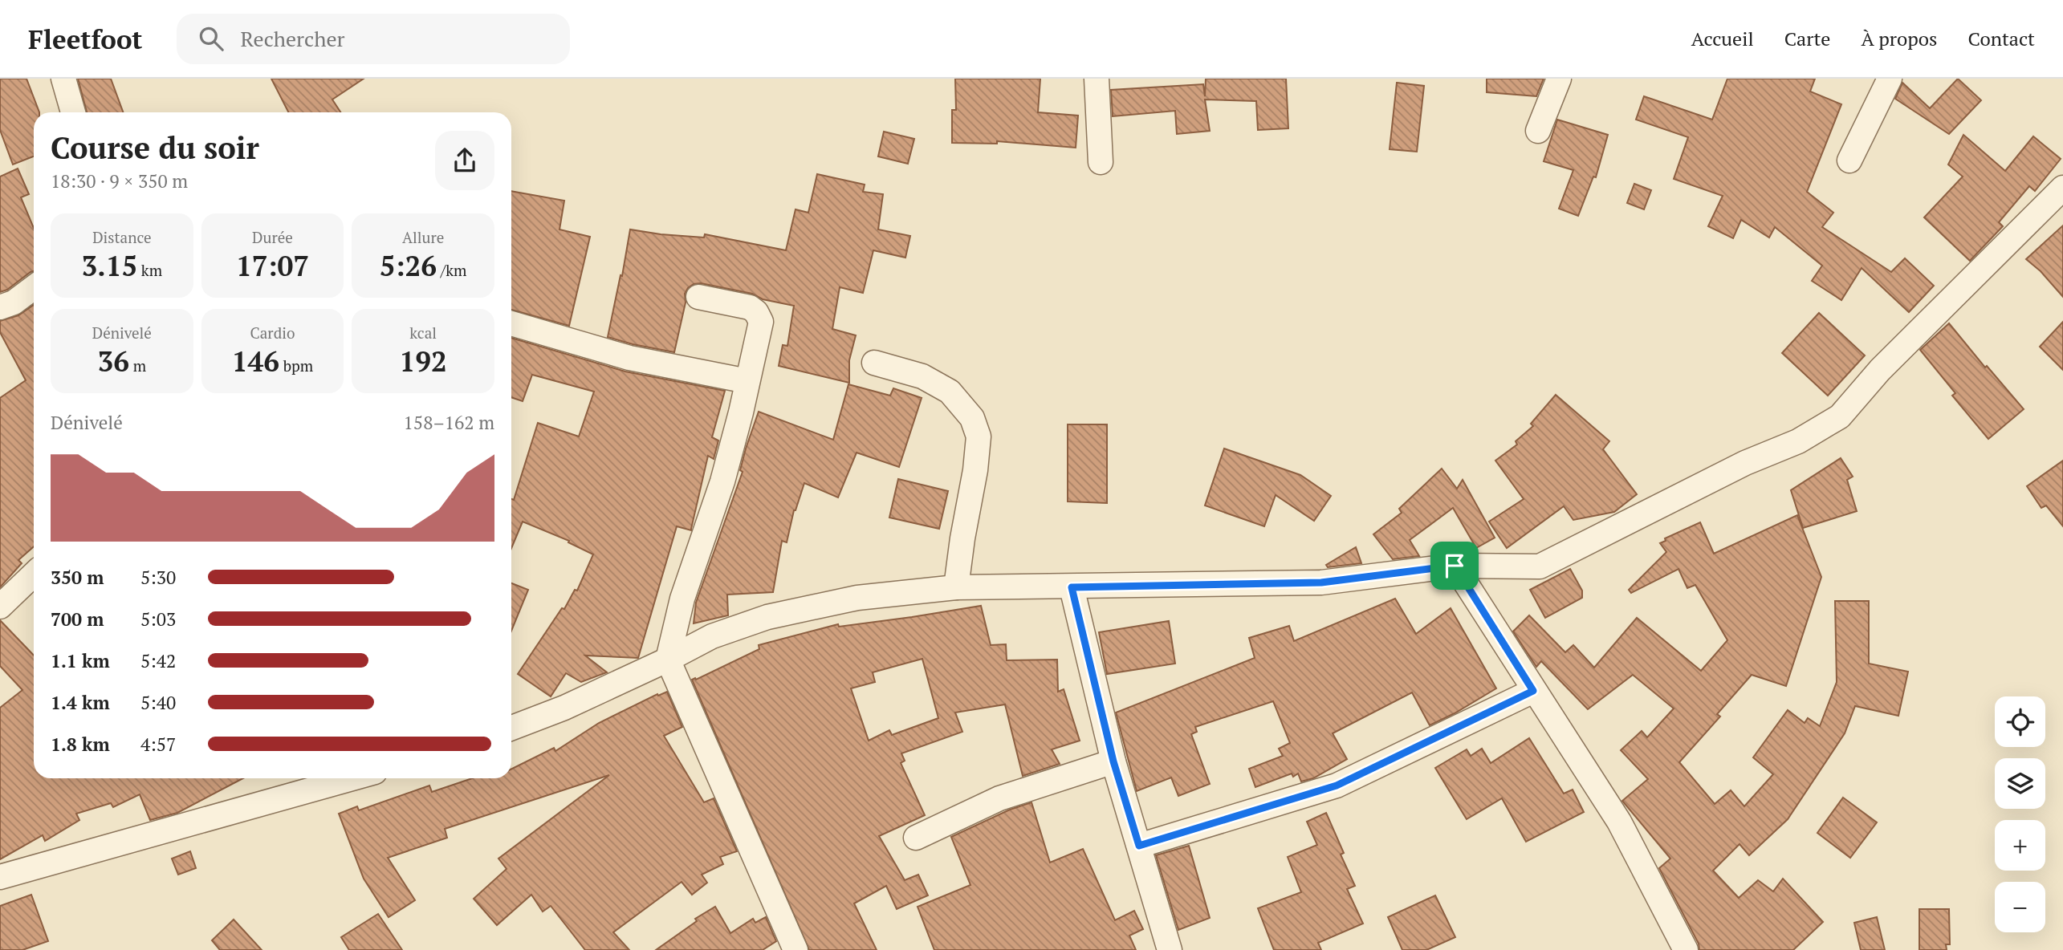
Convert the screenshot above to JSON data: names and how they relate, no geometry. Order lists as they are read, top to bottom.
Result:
{
  "page": {
    "header": "Fleetfoot",
    "search": "Rechercher",
    "nav": [
      "Accueil",
      "Carte",
      "À propos",
      "Contact"
    ],
    "heading": ["Course du soir", "18:30 · 9 × 350 m"],
    "stats": [
      ["Distance", "3.15 km"],
      ["Durée", "17:07"],
      ["Allure", "5:26 /km"],
      ["Dénivelé", "36 m"],
      ["Cardio", "146 bpm"],
      ["kcal", "192"]
    ],
    "chart": ["Dénivelé", "158–162 m"],
    "list": [
      {
        "name": "350 m",
        "note": "5:30"
      },
      {
        "name": "700 m",
        "note": "5:03"
      },
      {
        "name": "1.1 km",
        "note": "5:42"
      },
      {
        "name": "1.4 km",
        "note": "5:40"
      },
      {
        "name": "1.8 km",
        "note": "4:57"
      }
    ],
    "map_buttons": ["+", "−"]
  }
}
